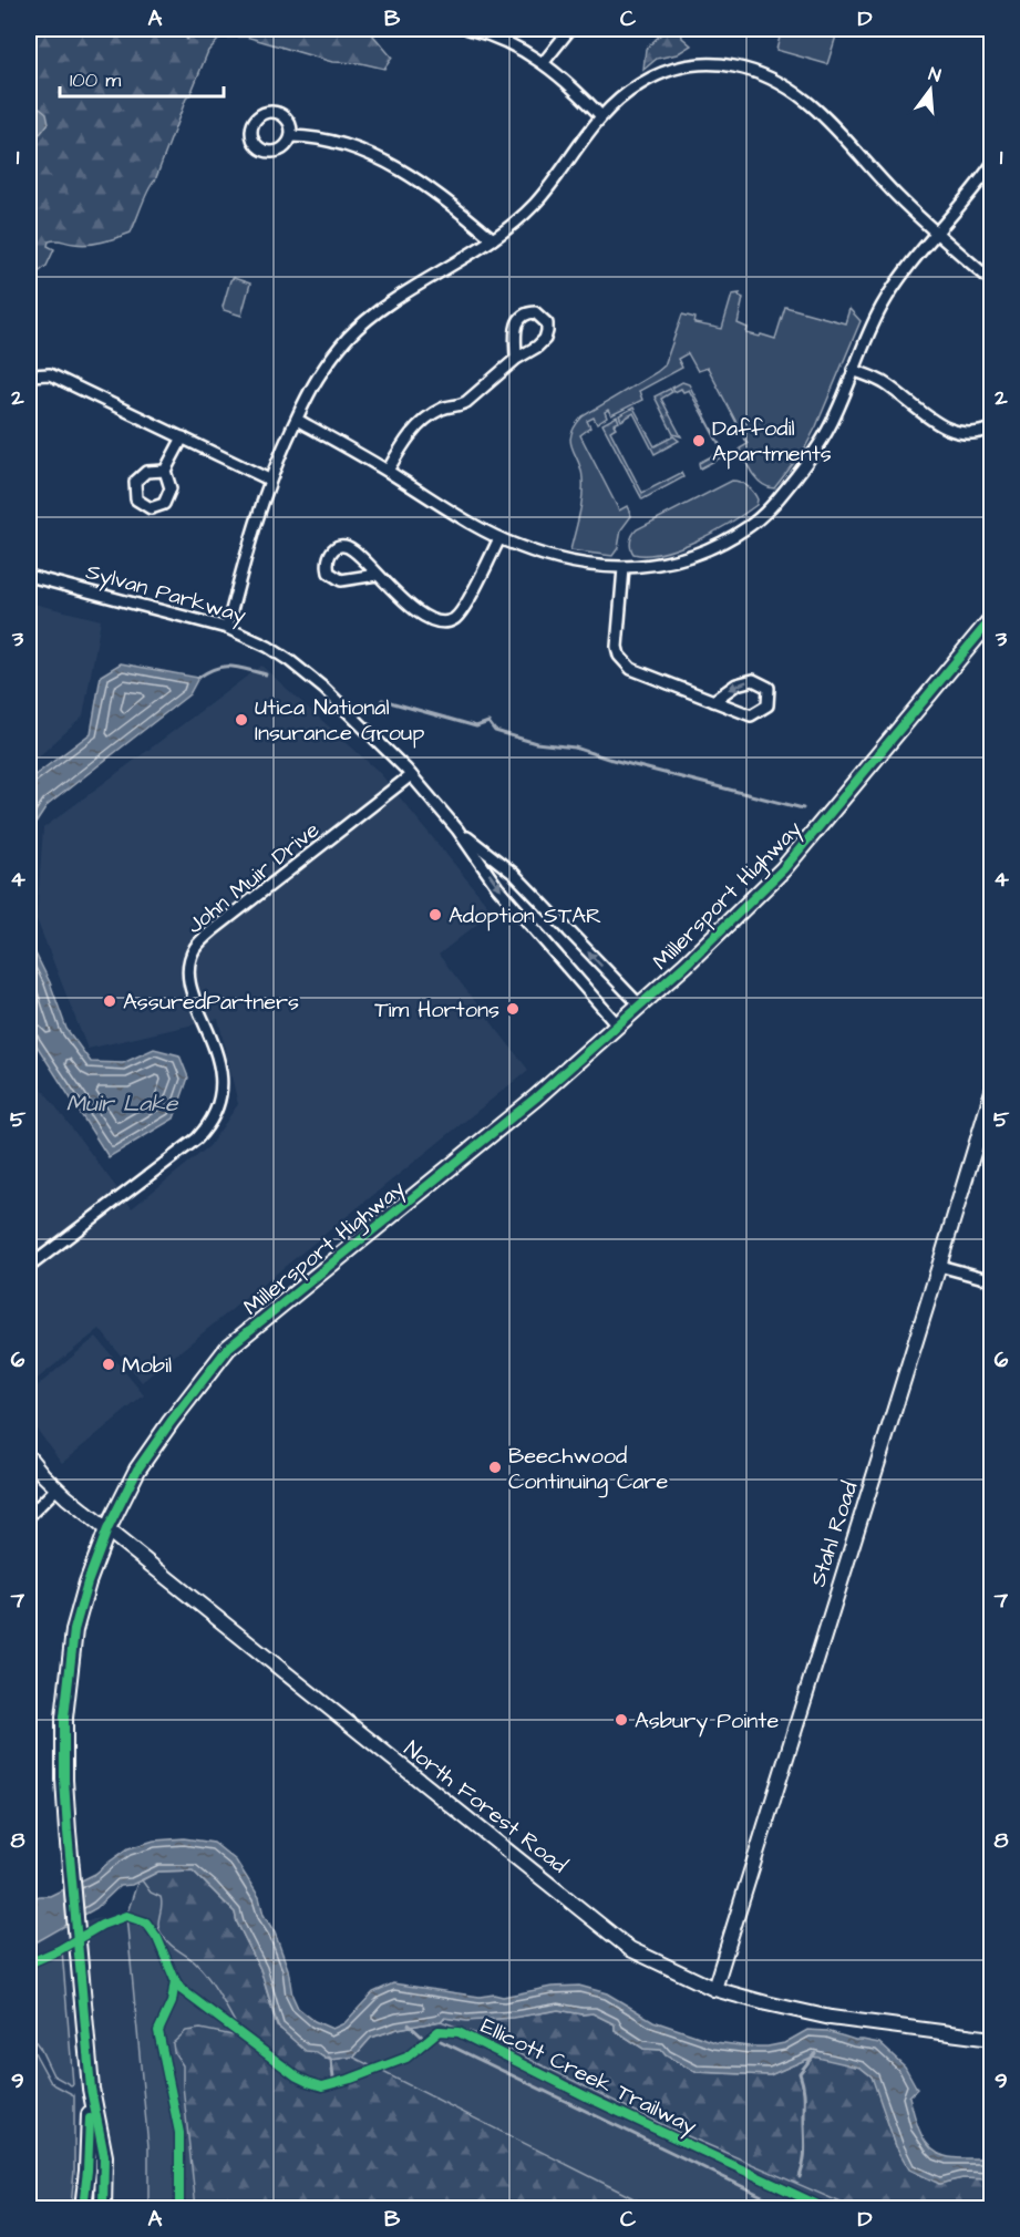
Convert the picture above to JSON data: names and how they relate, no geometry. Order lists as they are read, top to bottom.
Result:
{
  "streets": {
    "main road": ["Millersport Highway"],
    "street": [
      "Sylvan Parkway",
      "John Muir Drive",
      "Stahl Road",
      "North Forest Road"
    ],
    "cycle path": ["Ellicott Creek Trailway"]
  },
  "crossings": [
    ["Sylvan Parkway", "John Muir Drive"],
    ["Sylvan Parkway", "Millersport Highway"],
    ["Millersport Highway", "North Forest Road"],
    ["Stahl Road", "North Forest Road"]
  ],
  "water": ["Muir Lake"],
  "places": [
    "Daffodil Apartments",
    "Utica National Insurance Group",
    "Adoption STAR",
    "AssuredPartners",
    "Tim Hortons",
    "Mobil",
    "Beechwood Continuing Care",
    "Asbury Pointe"
  ],
  "scale_bar": "100 m",
  "north": "top",
  "grid": {
    "columns": [
      "A",
      "B",
      "C",
      "D"
    ],
    "rows": [
      "1",
      "2",
      "3",
      "4",
      "5",
      "6",
      "7",
      "8",
      "9"
    ]
  }
}
